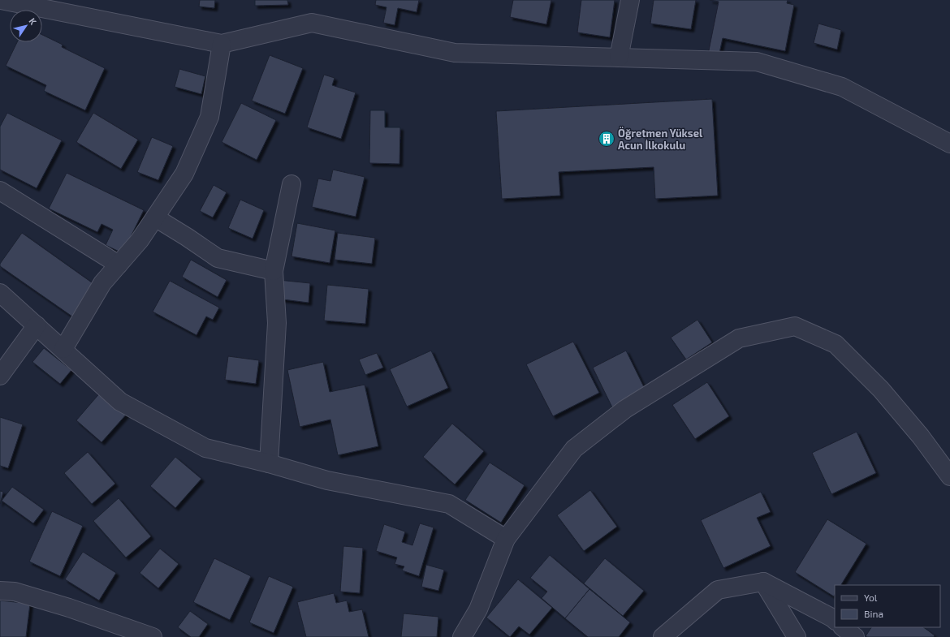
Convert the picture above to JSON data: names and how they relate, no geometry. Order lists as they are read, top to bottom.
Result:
{
  "places": {
    "building": ["Öğretmen Yüksel Acun İlkokulu"]
  },
  "legend": ["Yol", "Bina"],
  "north": "top right"
}
